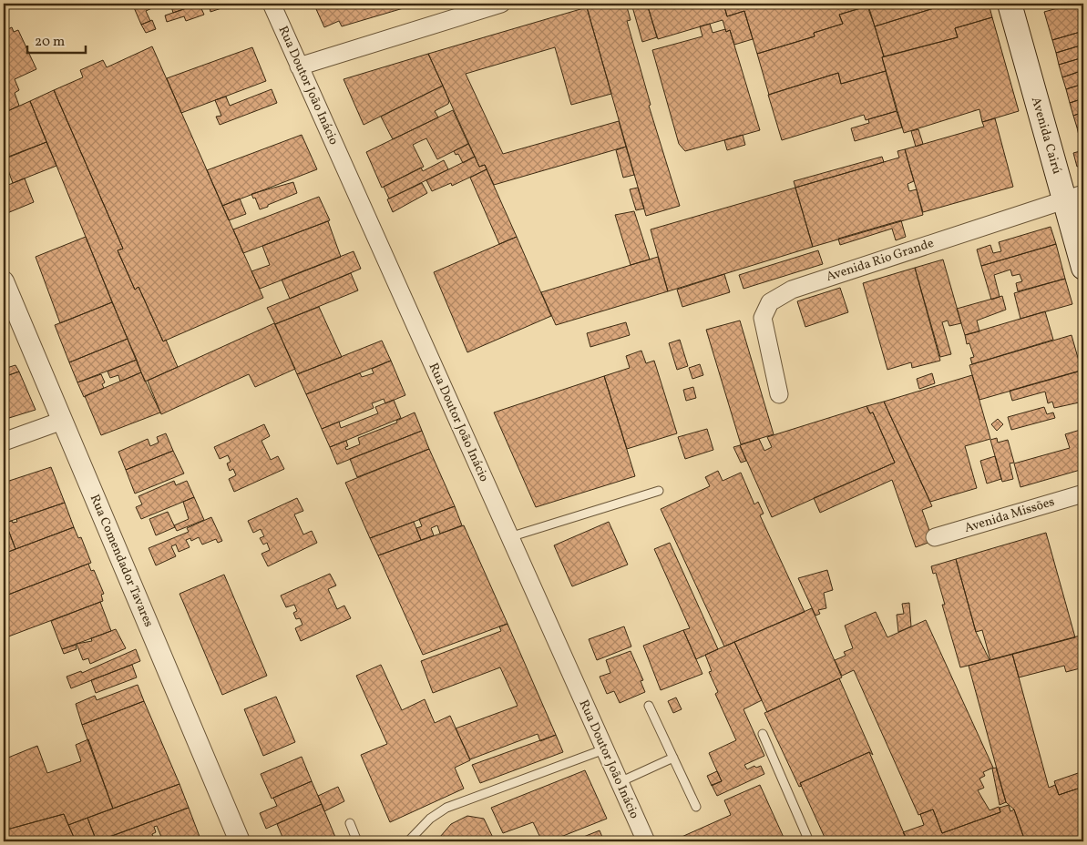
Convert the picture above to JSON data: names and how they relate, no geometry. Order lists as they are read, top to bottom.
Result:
{
  "streets": {
    "main road": ["Avenida Cairú"],
    "street": [
      "Rua Doutor João Inácio",
      "Avenida Rio Grande",
      "Avenida Missões",
      "Rua Comendador Tavares"
    ]
  },
  "crossings": [
    ["Avenida Cairú", "Avenida Rio Grande"]
  ],
  "scale_bar": "20 m"
}
